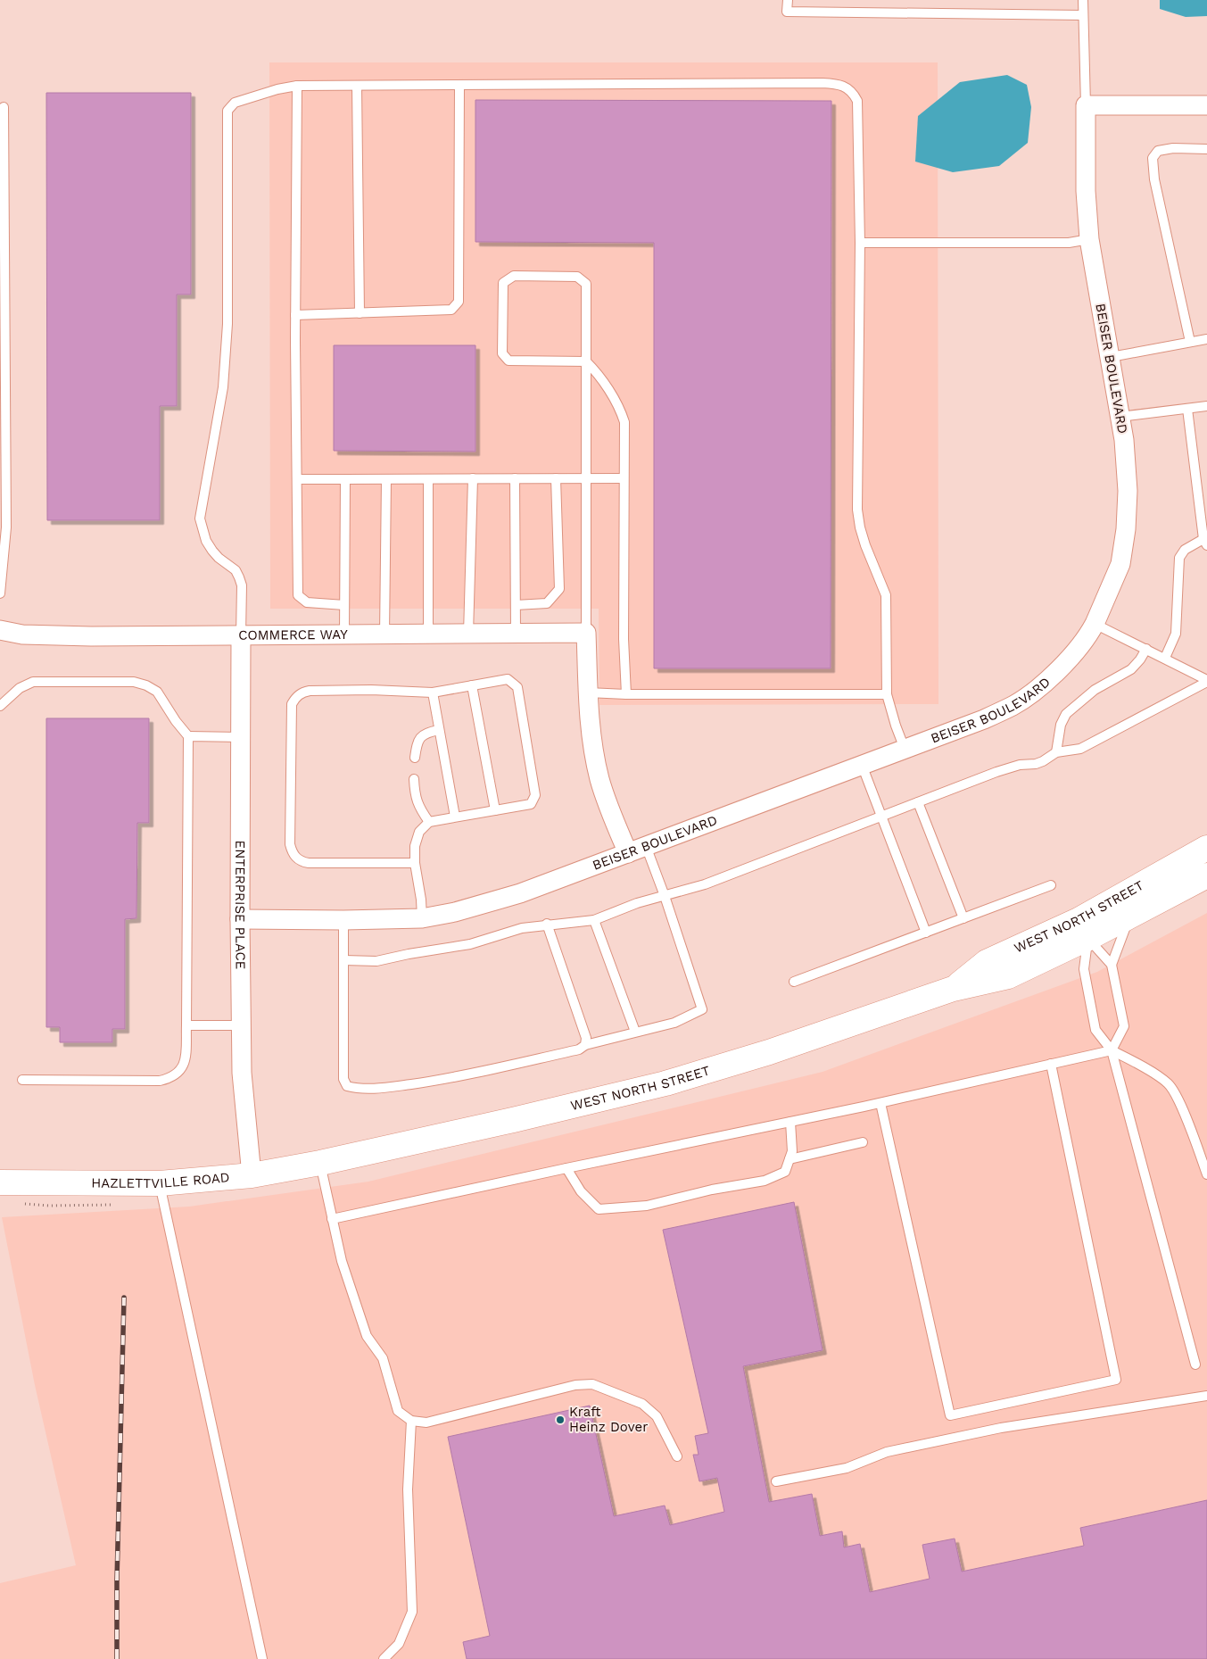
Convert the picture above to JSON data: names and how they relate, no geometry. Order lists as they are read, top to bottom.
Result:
{
  "streets": {
    "main road": ["WEST NORTH STREET", "HAZLETTVILLE ROAD"],
    "street": ["BEISER BOULEVARD", "COMMERCE WAY", "ENTERPRISE PLACE"]
  },
  "crossings": [
    ["BEISER BOULEVARD", "ENTERPRISE PLACE"],
    ["COMMERCE WAY", "ENTERPRISE PLACE"],
    ["ENTERPRISE PLACE", "HAZLETTVILLE ROAD"],
    ["WEST NORTH STREET", "HAZLETTVILLE ROAD"]
  ],
  "places": ["Kraft Heinz Dover"]
}
